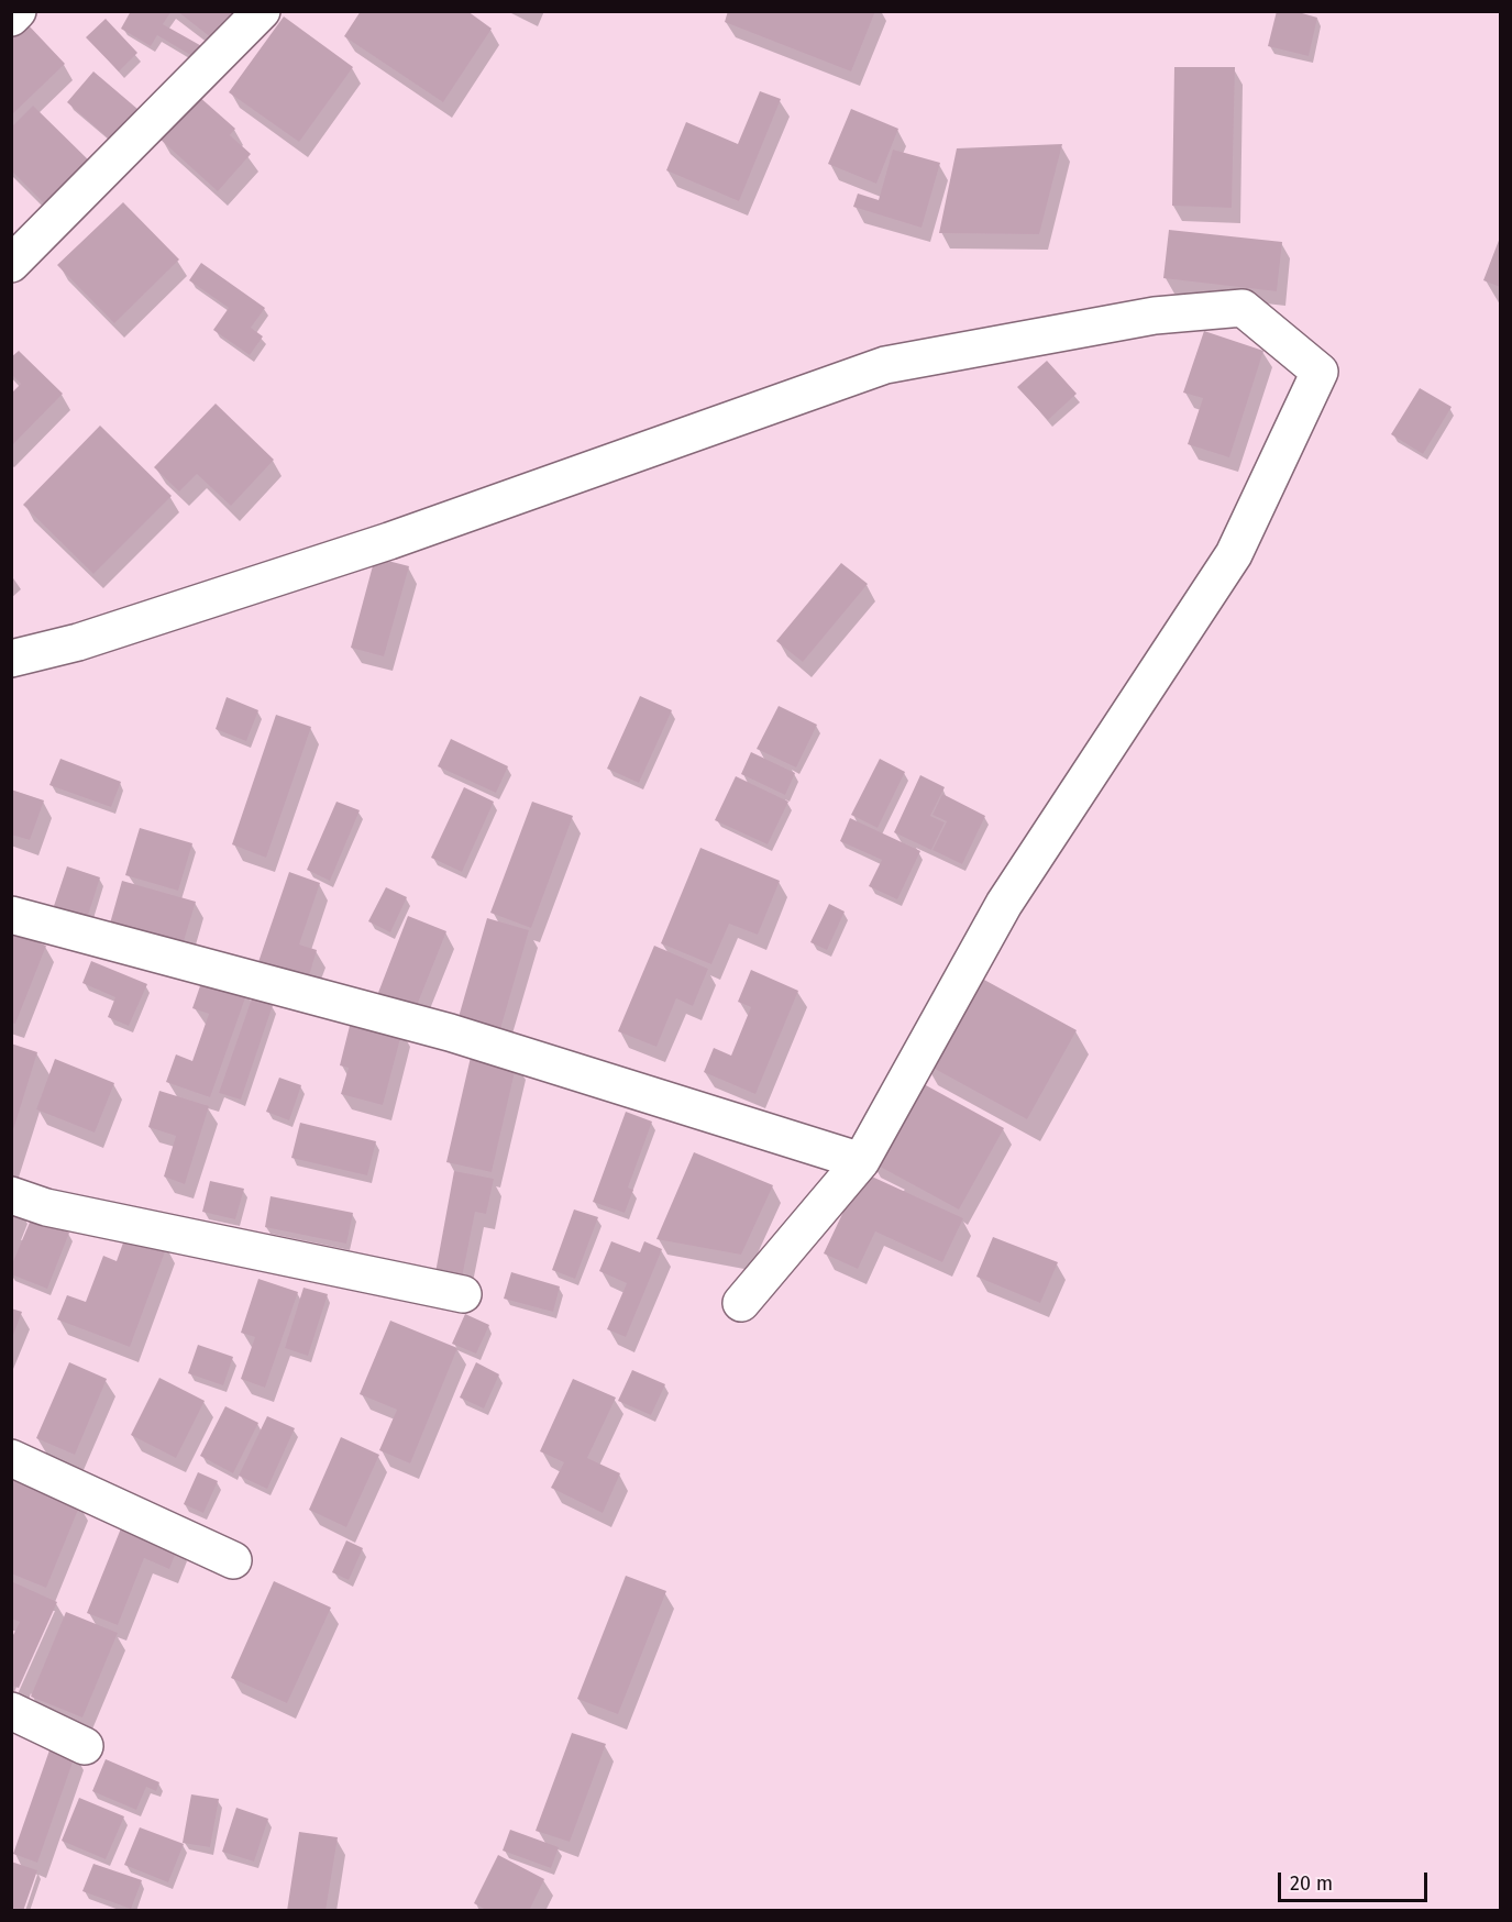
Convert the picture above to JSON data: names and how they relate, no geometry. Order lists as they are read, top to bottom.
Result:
{
  "scale_bar": "20 m"
}
